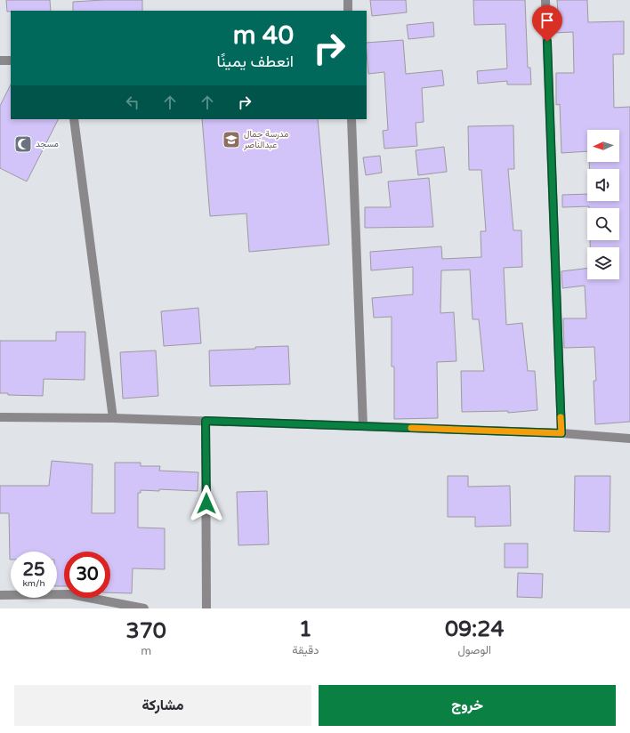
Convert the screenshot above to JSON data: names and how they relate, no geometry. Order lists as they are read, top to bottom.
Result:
{
  "places": {
    "school or university": ["مدرسة جمال عبدالناصر"],
    "mosque": ["مسجد"]
  },
  "north": "left",
  "page": {
    "turn": ["40 m", "انعطف يمينًا"],
    "speed": "25 km/h",
    "limit": "30",
    "eta": [
      "09:24",
      "الوصول",
      "1",
      "دقيقة",
      "370",
      "m"
    ],
    "buttons": ["خروج", "مشاركة"]
  }
}
